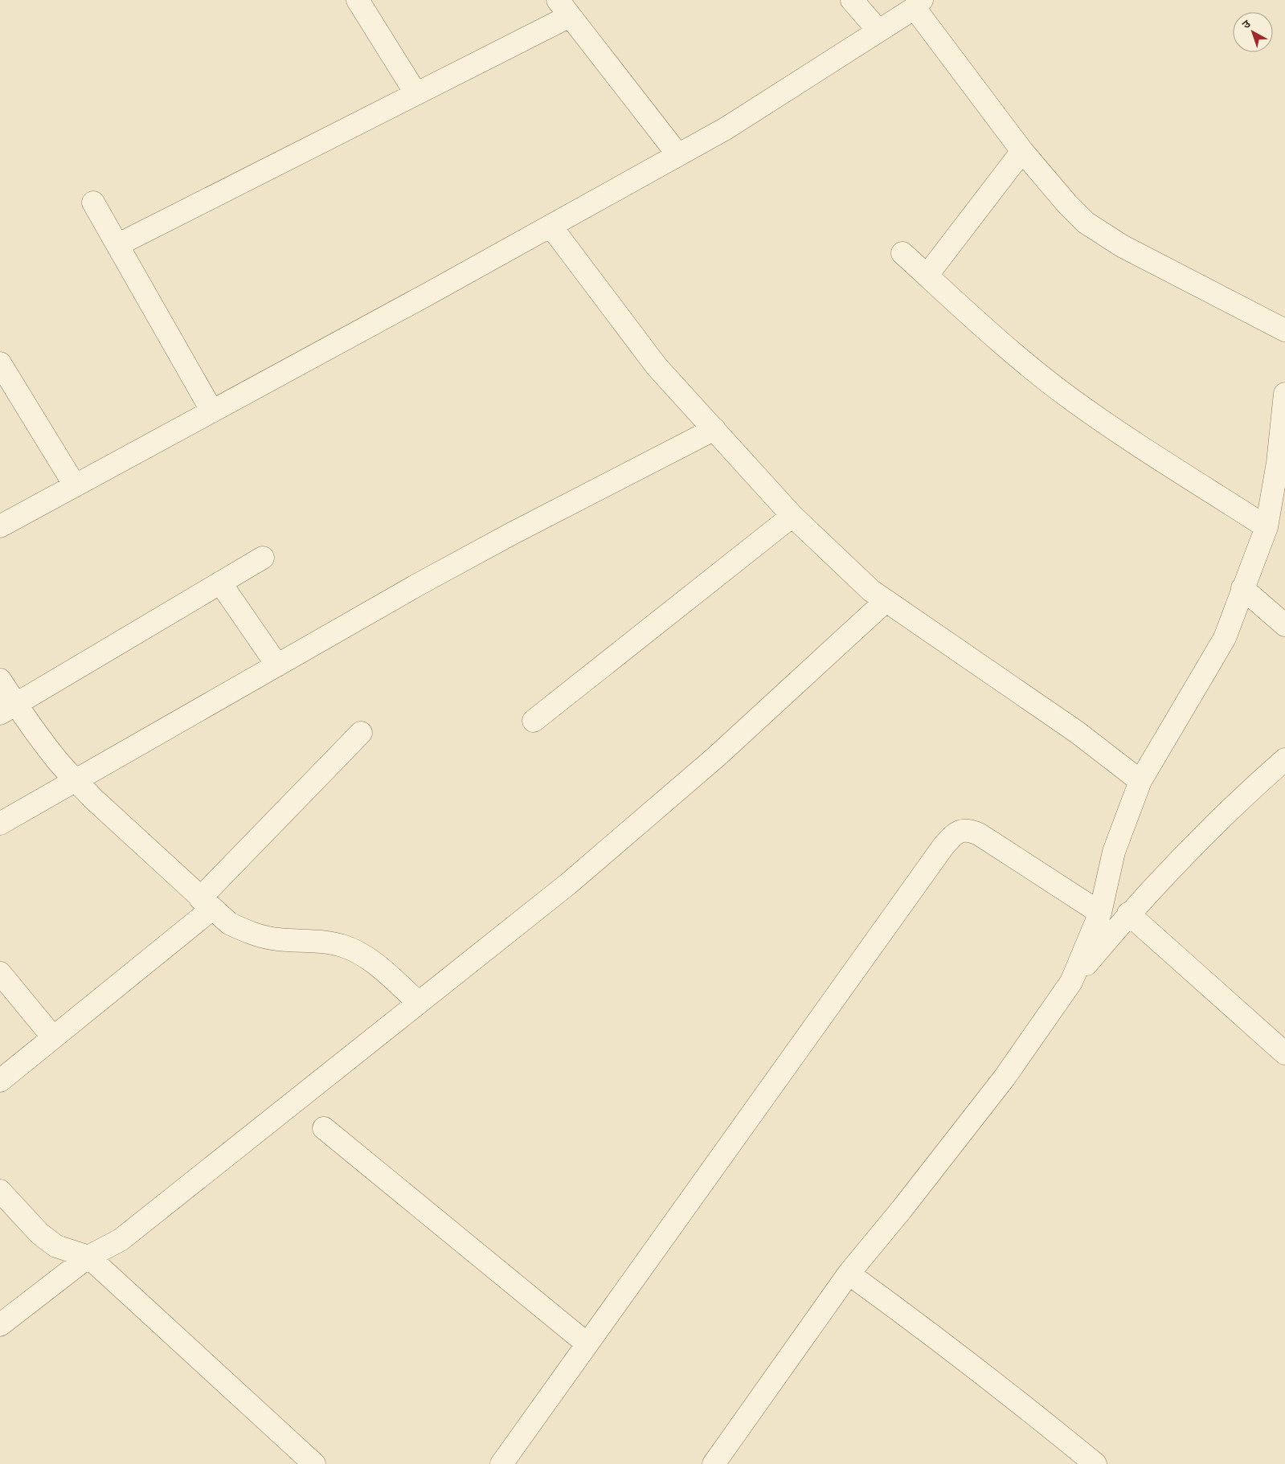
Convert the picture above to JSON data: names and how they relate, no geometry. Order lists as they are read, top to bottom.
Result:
{
  "north": "top left"
}
